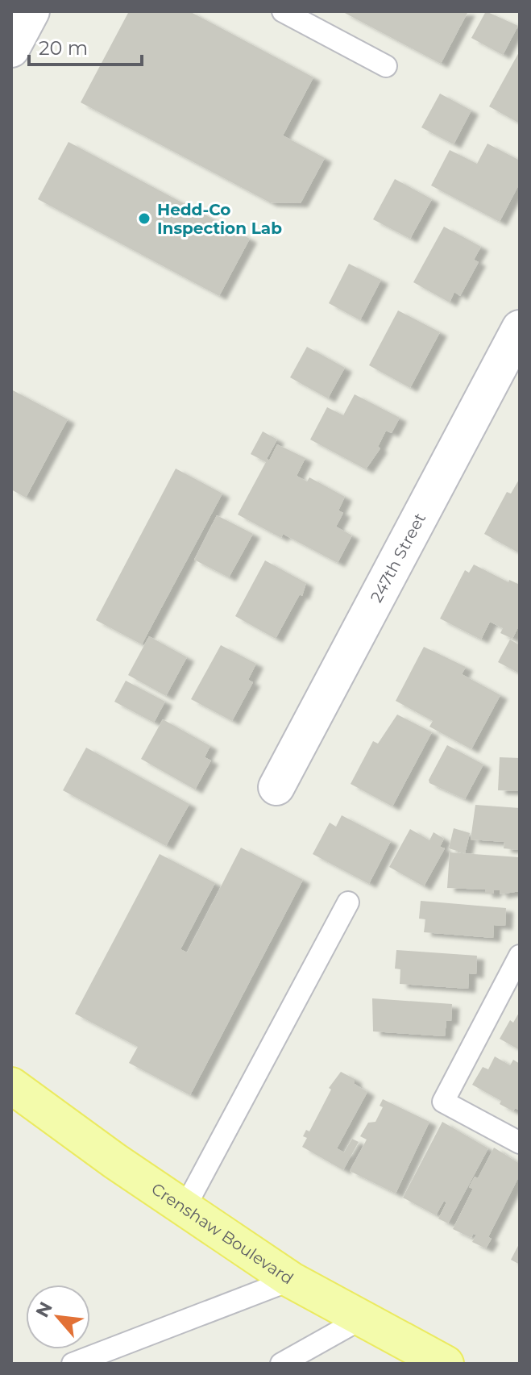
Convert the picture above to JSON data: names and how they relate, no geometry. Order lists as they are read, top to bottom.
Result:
{
  "streets": {
    "main road": ["Crenshaw Boulevard"],
    "street": ["247th Street"]
  },
  "places": ["Hedd-Co Inspection Lab"],
  "scale_bar": "20 m",
  "north": "top left"
}
